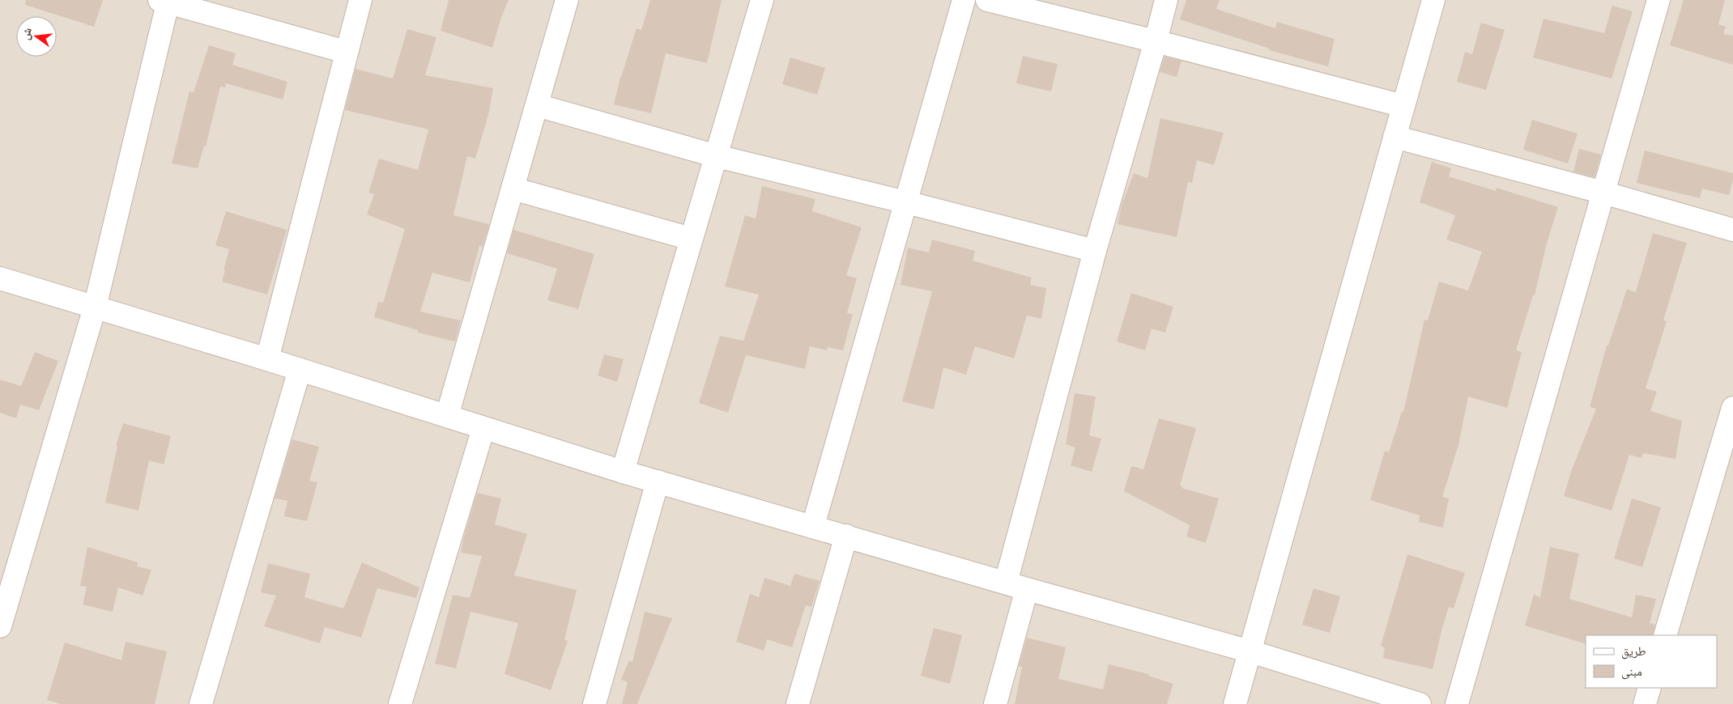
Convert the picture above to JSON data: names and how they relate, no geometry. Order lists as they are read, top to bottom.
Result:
{
  "legend": ["طريق", "مبنى"],
  "north": "left"
}
